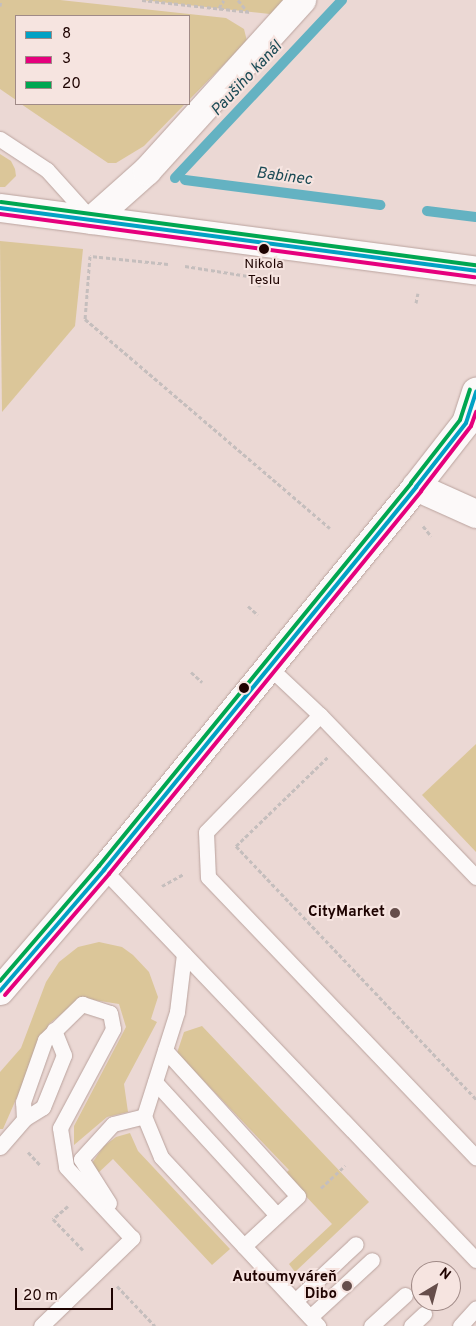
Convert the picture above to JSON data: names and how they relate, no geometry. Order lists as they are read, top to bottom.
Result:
{
  "water": ["Paušiho kanál", "Babinec"],
  "places": ["Nikola Teslu", "CityMarket", "Autoumyváreň Dibo"],
  "lines": ["transit line 20", "transit line 8", "transit line 3"],
  "legend": ["8", "3", "20"],
  "scale_bar": "20 m",
  "north": "top right"
}
